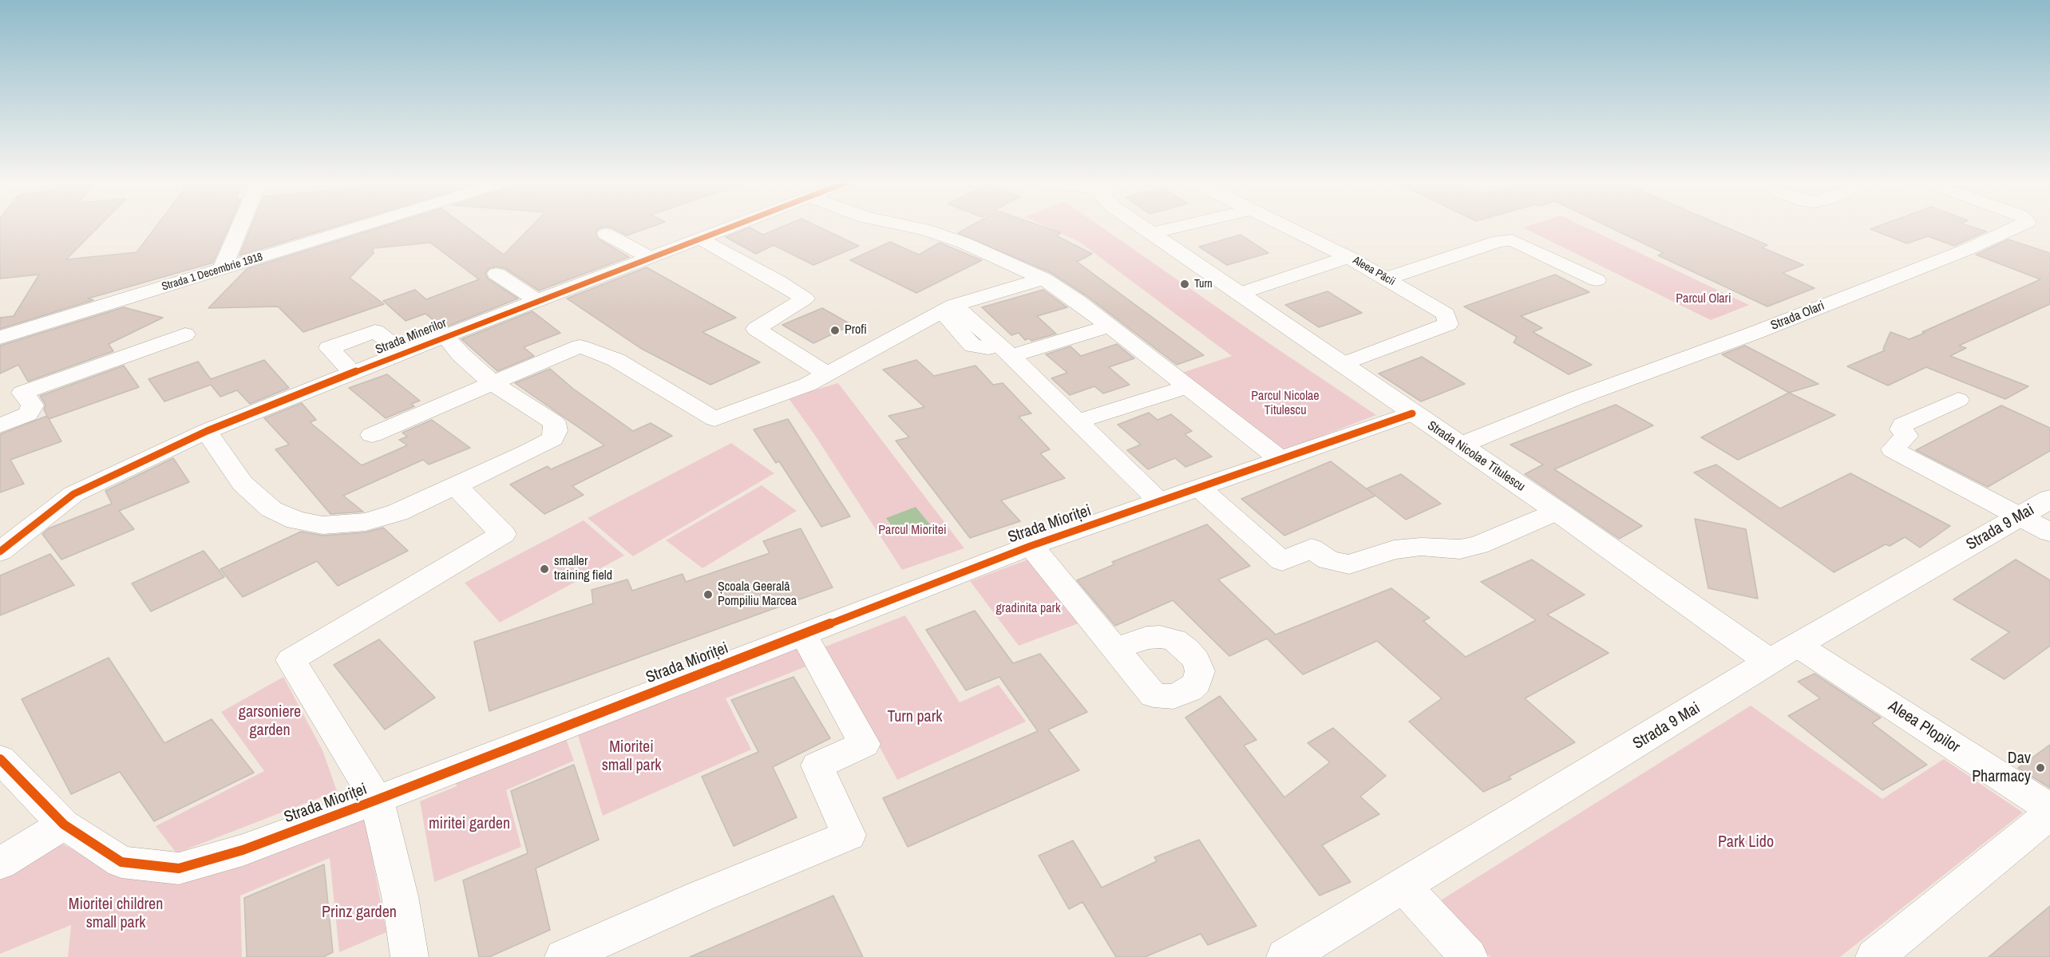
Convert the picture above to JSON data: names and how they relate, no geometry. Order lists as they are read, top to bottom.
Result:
{
  "streets": {
    "main road": ["Strada Nicolae Titulescu", "Strada 9 Mai"],
    "street": [
      "Aleea Păcii",
      "Strada 1 Decembrie 1918",
      "Strada Olari",
      "Strada Minerilor",
      "Strada Mioriței",
      "Aleea Plopilor"
    ]
  },
  "crossings": [
    ["Aleea Păcii", "Strada Nicolae Titulescu"],
    ["Strada Olari", "Strada Nicolae Titulescu"],
    ["Strada Nicolae Titulescu", "Strada Mioriței"],
    ["Strada Nicolae Titulescu", "Strada 9 Mai"],
    ["Strada Nicolae Titulescu", "Aleea Plopilor"],
    ["Strada 9 Mai", "Aleea Plopilor"]
  ],
  "parks": [
    "Parcul Olari",
    "Parcul Nicolae Titulescu",
    "Parcul Mioritei",
    "gradinita park",
    "garsoniere garden",
    "Turn park",
    "Mioritei small park",
    "miritei garden",
    "Park Lido",
    "Mioritei children small park",
    "Prinz garden"
  ],
  "places": [
    "Turn",
    "Profi",
    "smaller training field",
    "Școala Geerală Pompiliu Marcea",
    "Dav Pharmacy"
  ]
}
